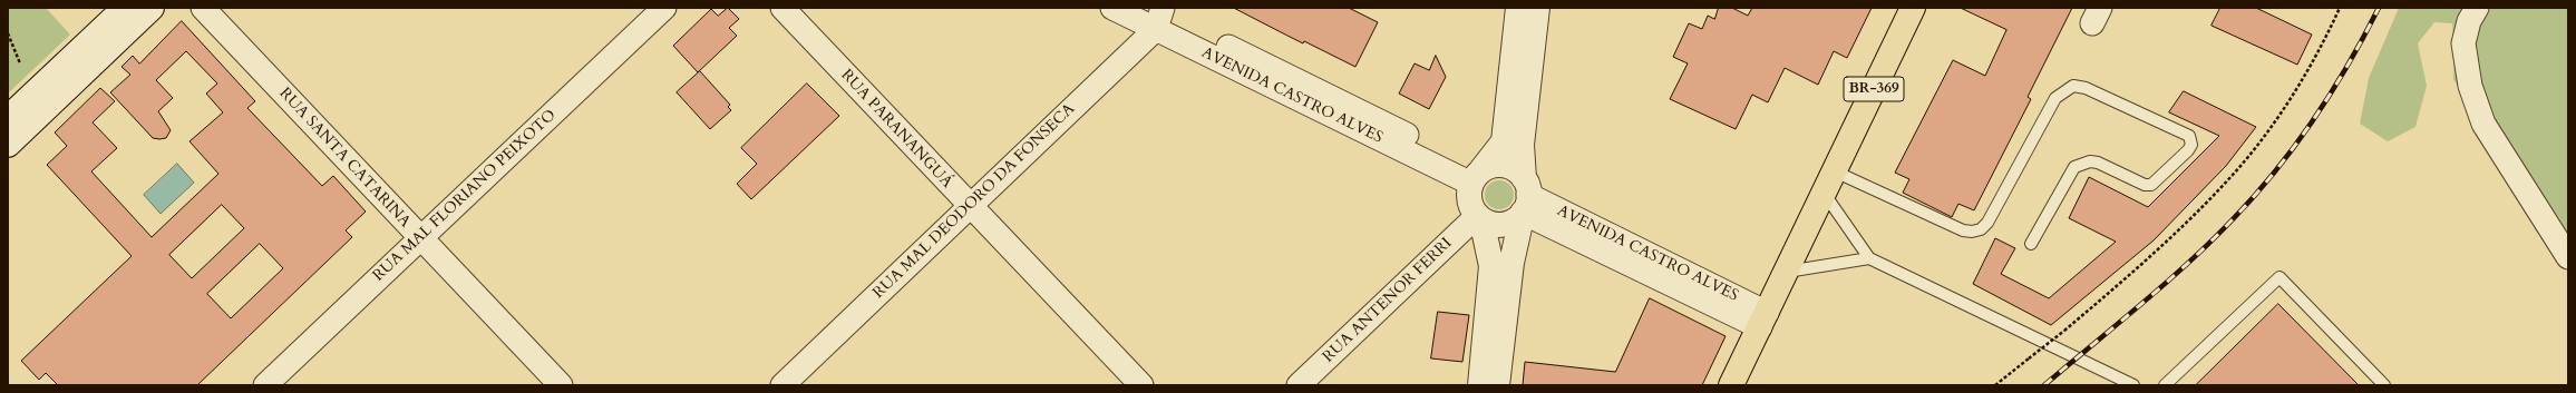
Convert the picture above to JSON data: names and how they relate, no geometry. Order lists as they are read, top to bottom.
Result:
{
  "streets": {
    "main road": ["BR-369"],
    "street": [
      "AVENIDA CASTRO ALVES",
      "RUA PARANANGUÁ",
      "RUA SANTA CATARINA",
      "RUA MAL FLORIANO PEIXOTO",
      "RUA MAL DEODORO DA FONSECA",
      "RUA ANTENOR FERRI"
    ]
  },
  "crossings": [
    ["BR-369", "AVENIDA CASTRO ALVES"],
    ["AVENIDA CASTRO ALVES", "RUA MAL DEODORO DA FONSECA"],
    ["AVENIDA CASTRO ALVES", "RUA ANTENOR FERRI"],
    ["RUA PARANANGUÁ", "RUA MAL DEODORO DA FONSECA"],
    ["RUA SANTA CATARINA", "RUA MAL FLORIANO PEIXOTO"]
  ]
}
